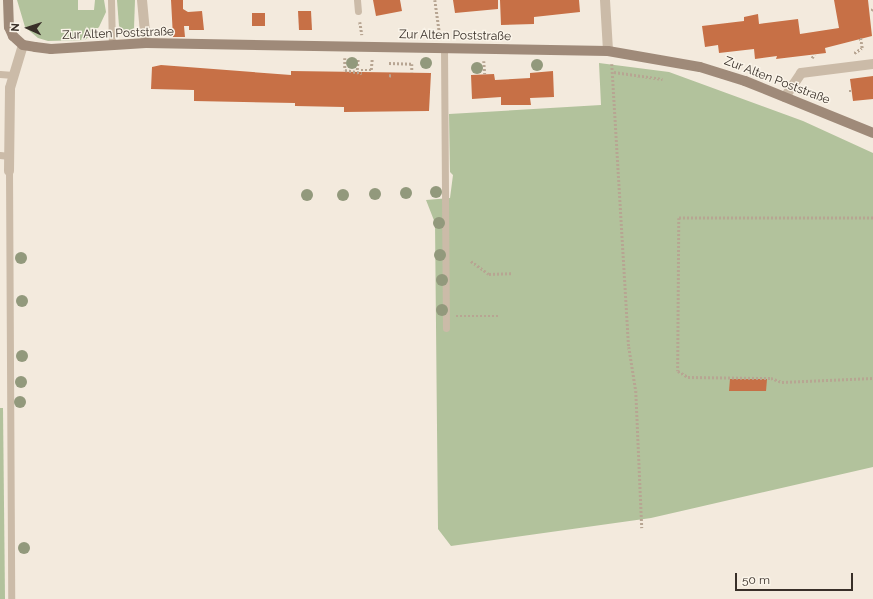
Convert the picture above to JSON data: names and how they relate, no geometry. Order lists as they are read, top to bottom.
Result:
{
  "streets": {
    "street": ["Zur Alten Poststraße"]
  },
  "scale_bar": "50 m",
  "north": "left"
}
